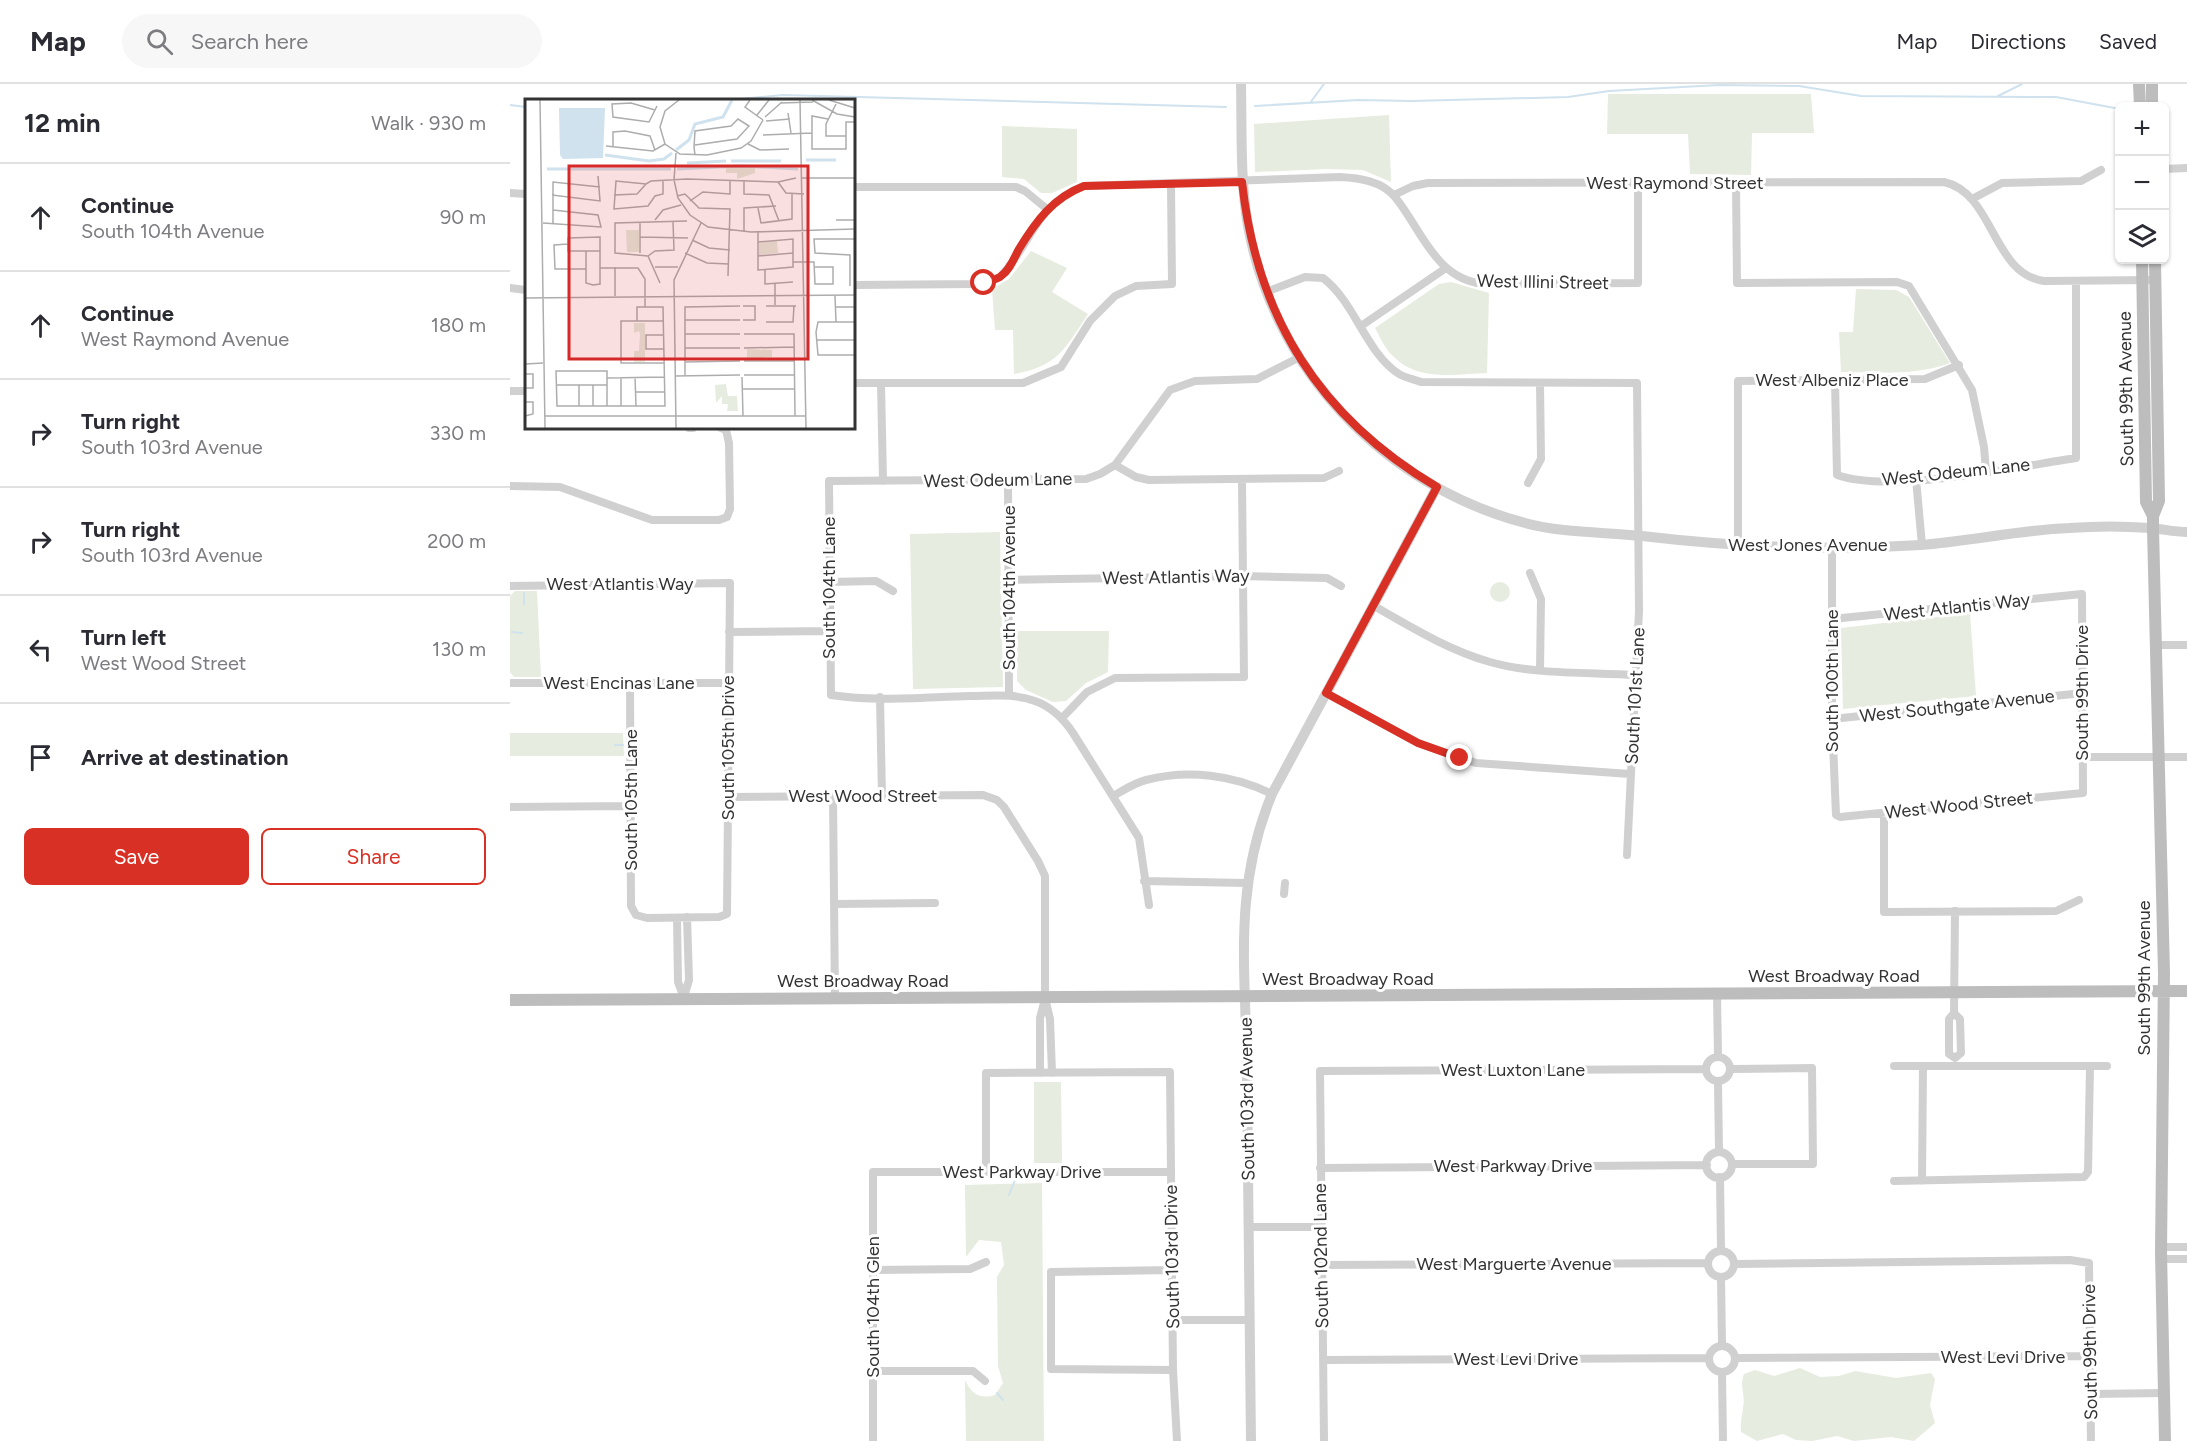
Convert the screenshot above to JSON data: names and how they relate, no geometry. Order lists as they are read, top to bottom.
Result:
{
  "streets": {
    "main road": ["South 99th Avenue", "West Broadway Road"],
    "street": [
      "West Raymond Street",
      "West Illini Street",
      "West Albeniz Place",
      "West Odeum Lane",
      "West Jones Avenue",
      "West Atlantis Way",
      "South 104th Lane",
      "South 104th Avenue",
      "South 100th Lane",
      "West Encinas Lane",
      "South 99th Drive",
      "South 101st Lane",
      "West Southgate Avenue",
      "South 105th Drive",
      "West Wood Street",
      "South 105th Lane",
      "West Luxton Lane",
      "South 103rd Avenue",
      "West Parkway Drive",
      "South 102nd Lane",
      "South 103rd Drive",
      "West Marguerte Avenue",
      "South 104th Glen",
      "West Levi Drive"
    ]
  },
  "crossings": [
    ["West Raymond Street", "West Illini Street"],
    ["West Albeniz Place", "West Odeum Lane"],
    ["West Albeniz Place", "West Jones Avenue"],
    ["South 99th Avenue", "West Jones Avenue"],
    ["South 99th Avenue", "West Broadway Road"],
    ["West Odeum Lane", "South 104th Lane"],
    ["West Odeum Lane", "South 104th Avenue"],
    ["West Jones Avenue", "South 100th Lane"],
    ["West Jones Avenue", "South 101st Lane"],
    ["West Jones Avenue", "South 103rd Avenue"],
    ["West Atlantis Way", "South 104th Avenue"],
    ["West Atlantis Way", "South 100th Lane"],
    ["West Atlantis Way", "South 99th Drive"],
    ["West Atlantis Way", "South 105th Drive"],
    ["South 100th Lane", "West Southgate Avenue"],
    ["South 100th Lane", "West Wood Street"],
    ["West Encinas Lane", "South 105th Drive"],
    ["West Encinas Lane", "South 105th Lane"],
    ["South 99th Drive", "West Southgate Avenue"],
    ["South 99th Drive", "West Wood Street"],
    ["South 99th Drive", "West Marguerte Avenue"],
    ["South 99th Drive", "West Levi Drive"],
    ["South 105th Drive", "West Wood Street"],
    ["West Wood Street", "West Broadway Road"],
    ["West Broadway Road", "South 103rd Avenue"],
    ["West Luxton Lane", "South 102nd Lane"],
    ["West Parkway Drive", "South 102nd Lane"],
    ["West Parkway Drive", "South 103rd Drive"],
    ["West Parkway Drive", "South 104th Glen"],
    ["South 102nd Lane", "West Marguerte Avenue"],
    ["South 102nd Lane", "West Levi Drive"]
  ],
  "page": {
    "header": "Map",
    "search": "Search here",
    "nav": ["Map", "Directions", "Saved"],
    "heading": ["12 min", "Walk · 930 m"],
    "map_buttons": ["+", "−"],
    "list": [
      ["Continue", "South 104th Avenue", "90 m"],
      ["Continue", "West Raymond Avenue", "180 m"],
      ["Turn right", "South 103rd Avenue", "330 m"],
      ["Turn right", "South 103rd Avenue", "200 m"],
      ["Turn left", "West Wood Street", "130 m"],
      "Arrive at destination"
    ],
    "buttons": ["Save", "Share"]
  }
}
